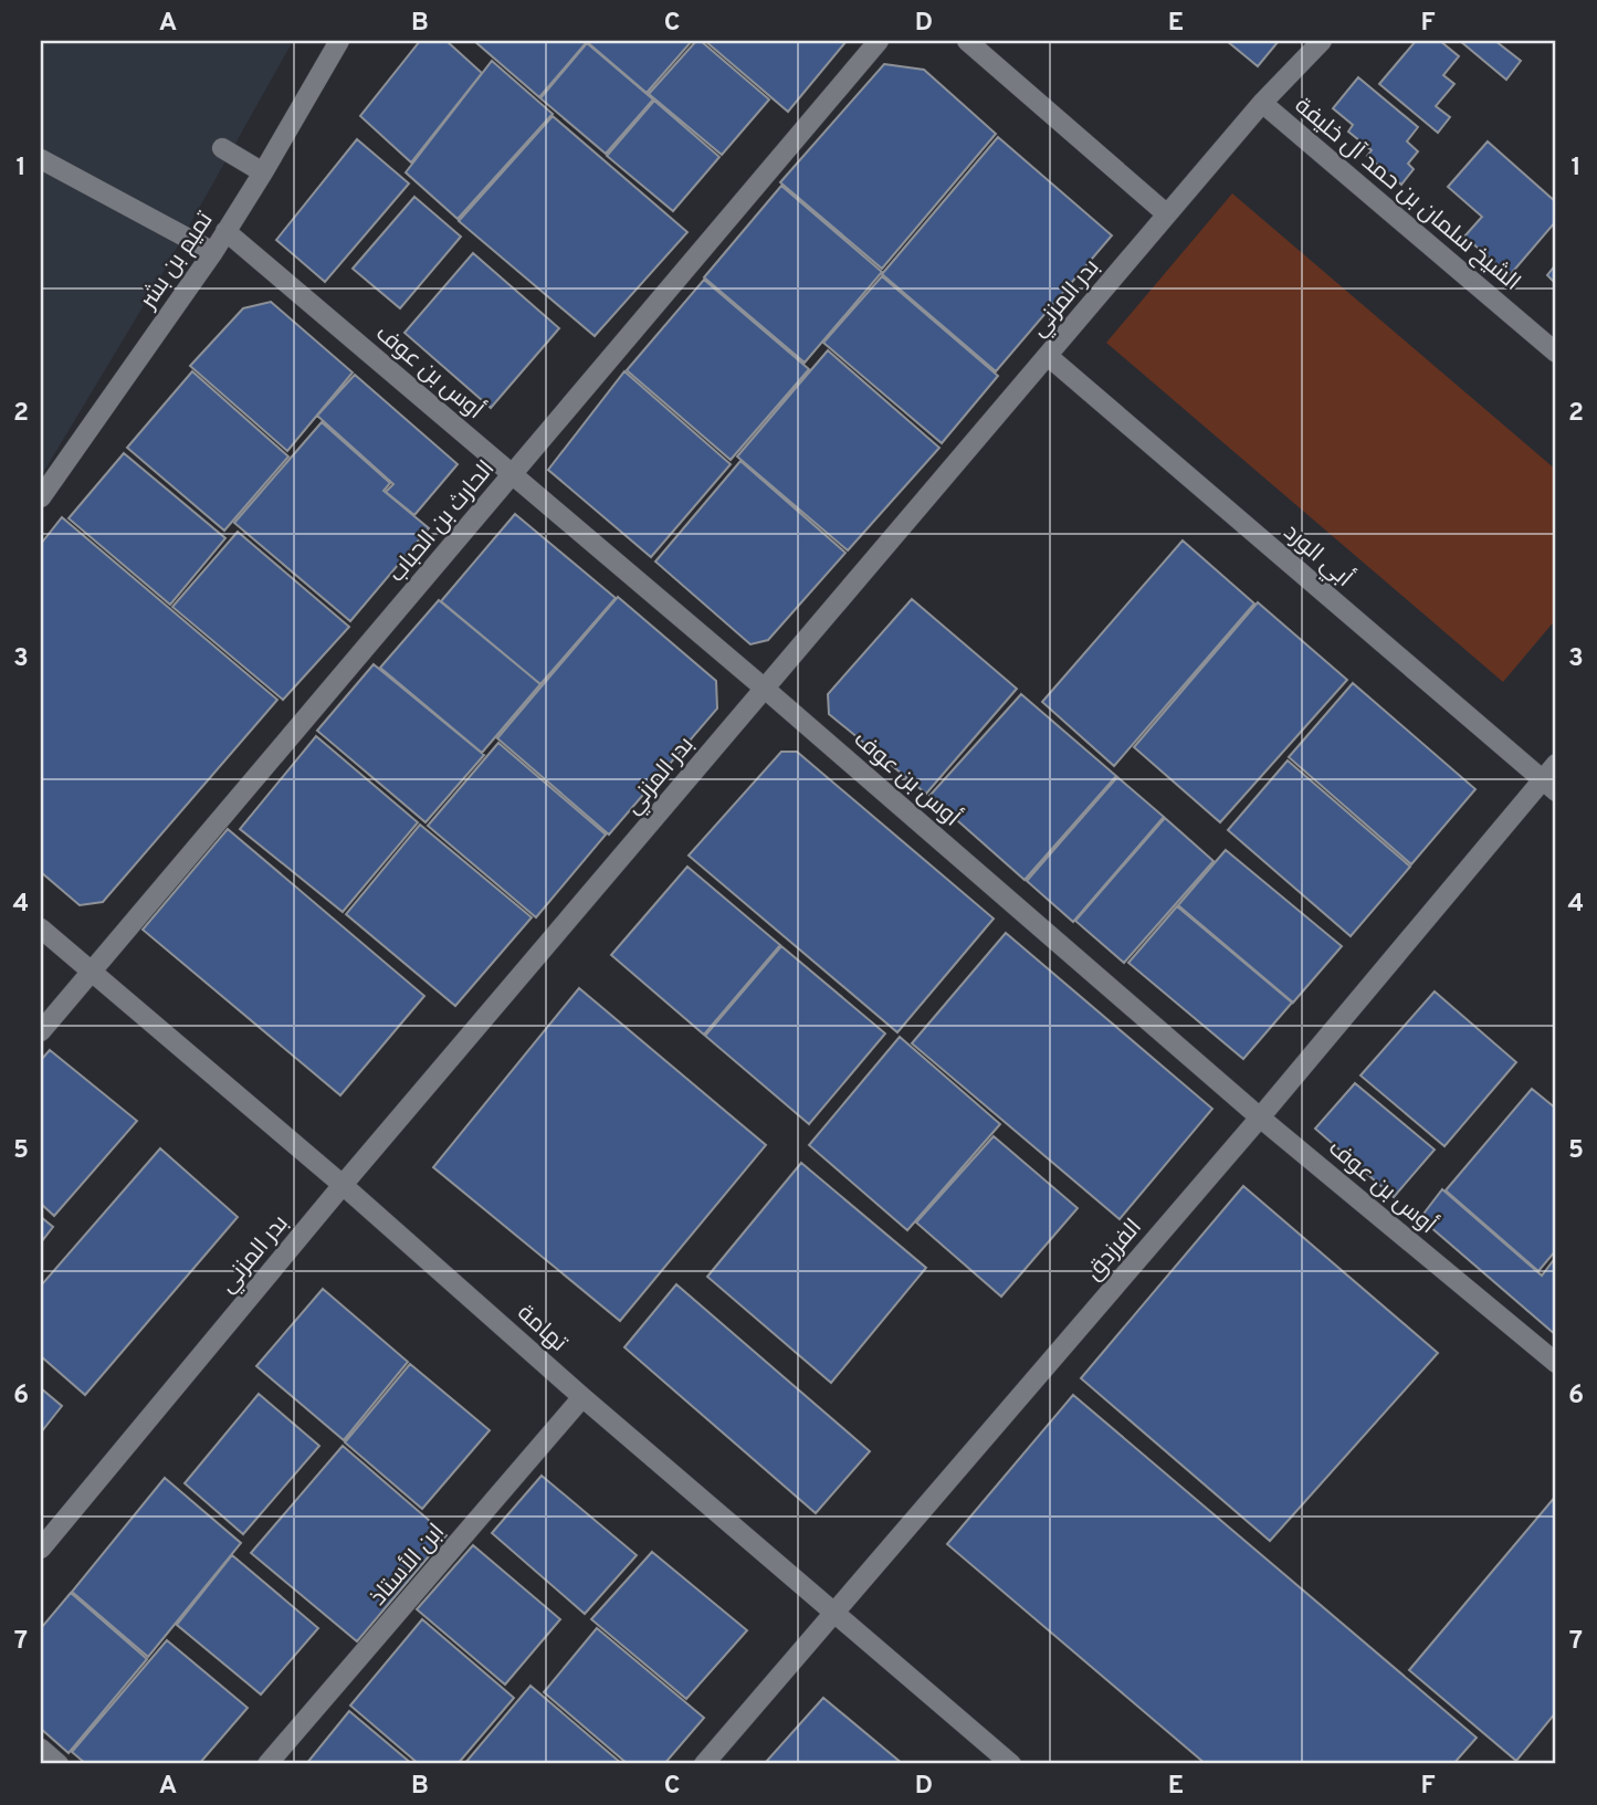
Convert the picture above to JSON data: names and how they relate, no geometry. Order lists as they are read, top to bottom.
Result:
{
  "streets": {
    "street": [
      "الشيخ سلمان بن حمد آل خليفة",
      "تميم بن بشر",
      "بدر المزني",
      "أوس بن عوف",
      "الحارث بن الحباب",
      "أبي الورد",
      "الفرزدق",
      "تهامة",
      "ابن الأستاذ"
    ]
  },
  "crossings": [
    ["الشيخ سلمان بن حمد آل خليفة", "بدر المزني"],
    ["تميم بن بشر", "أوس بن عوف"],
    ["بدر المزني", "أوس بن عوف"],
    ["بدر المزني", "أبي الورد"],
    ["بدر المزني", "تهامة"],
    ["أوس بن عوف", "الحارث بن الحباب"],
    ["أوس بن عوف", "الفرزدق"],
    ["الحارث بن الحباب", "تهامة"],
    ["أبي الورد", "الفرزدق"],
    ["الفرزدق", "تهامة"],
    ["تهامة", "ابن الأستاذ"]
  ],
  "grid": {
    "columns": [
      "A",
      "B",
      "C",
      "D",
      "E",
      "F"
    ],
    "rows": [
      "1",
      "2",
      "3",
      "4",
      "5",
      "6",
      "7"
    ]
  }
}
